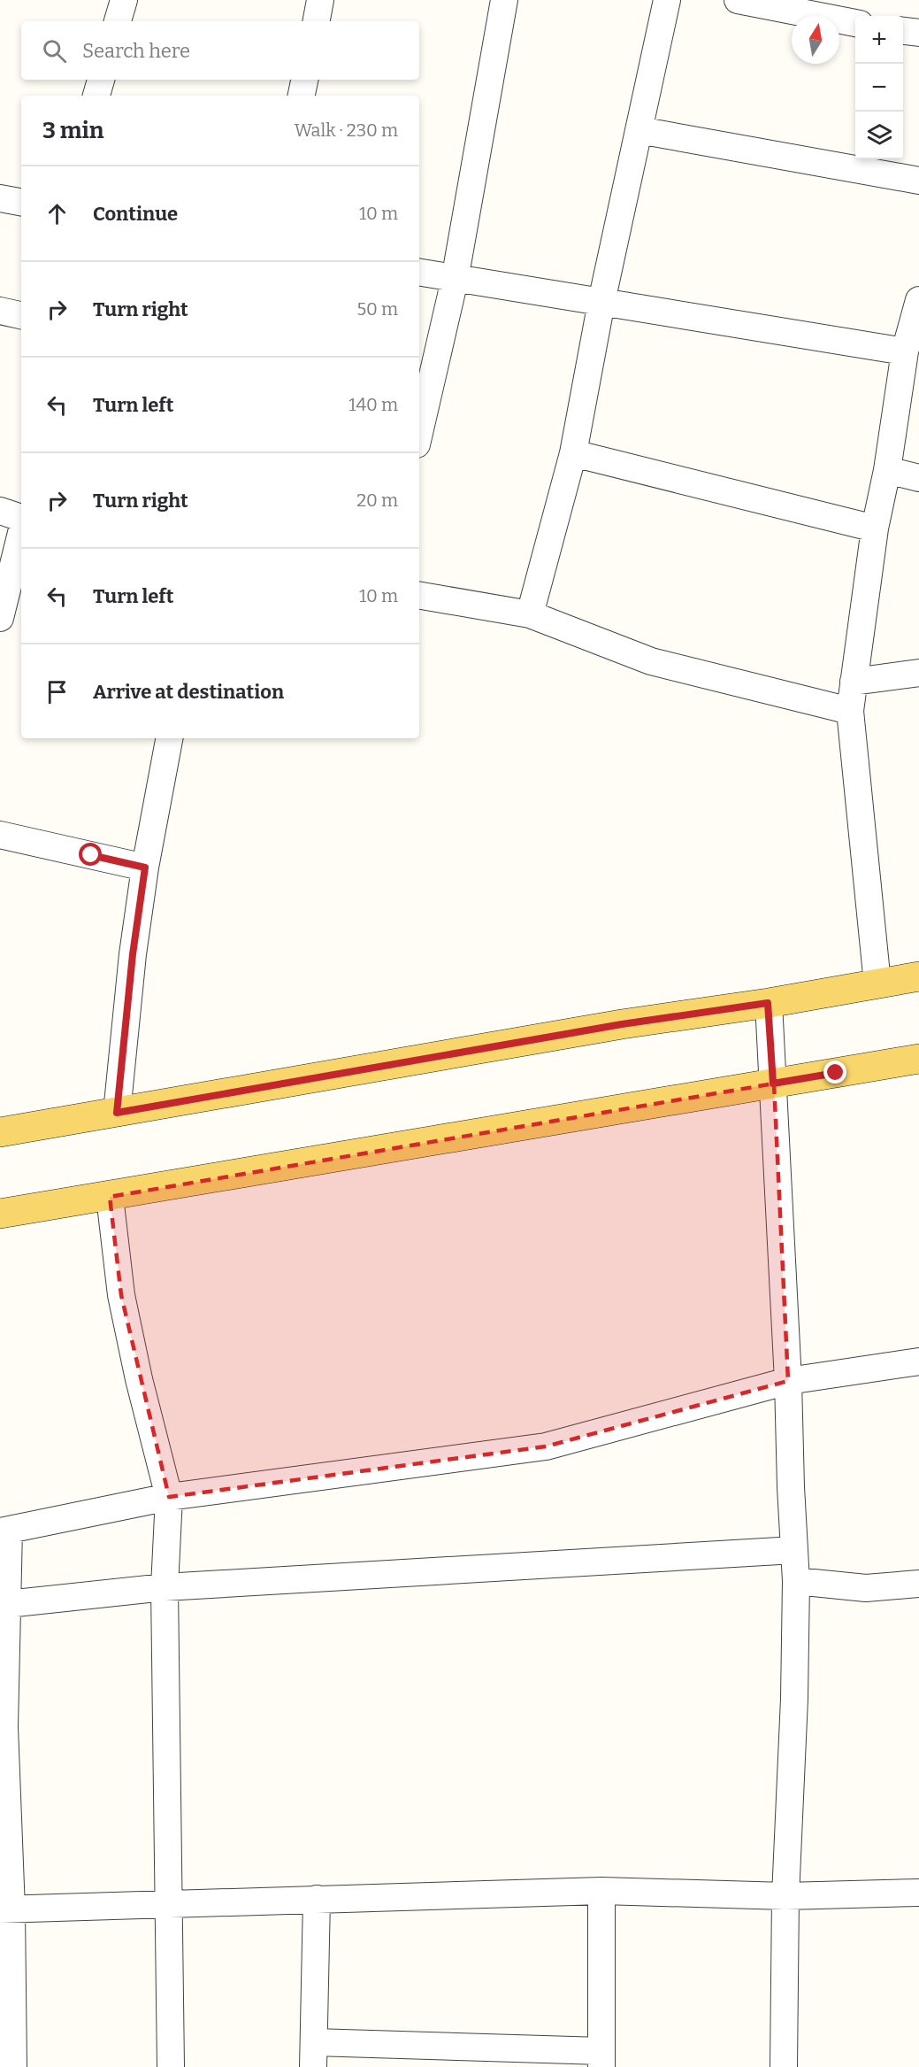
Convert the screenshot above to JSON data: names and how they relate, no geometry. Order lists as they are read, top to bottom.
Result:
{
  "north": "top",
  "page": {
    "map_buttons": ["+", "−"],
    "search": "Search here",
    "heading": ["3 min", "Walk · 230 m"],
    "list": [
      ["Continue", "10 m"],
      ["Turn right", "50 m"],
      ["Turn left", "140 m"],
      ["Turn right", "20 m"],
      ["Turn left", "10 m"],
      "Arrive at destination"
    ]
  }
}
